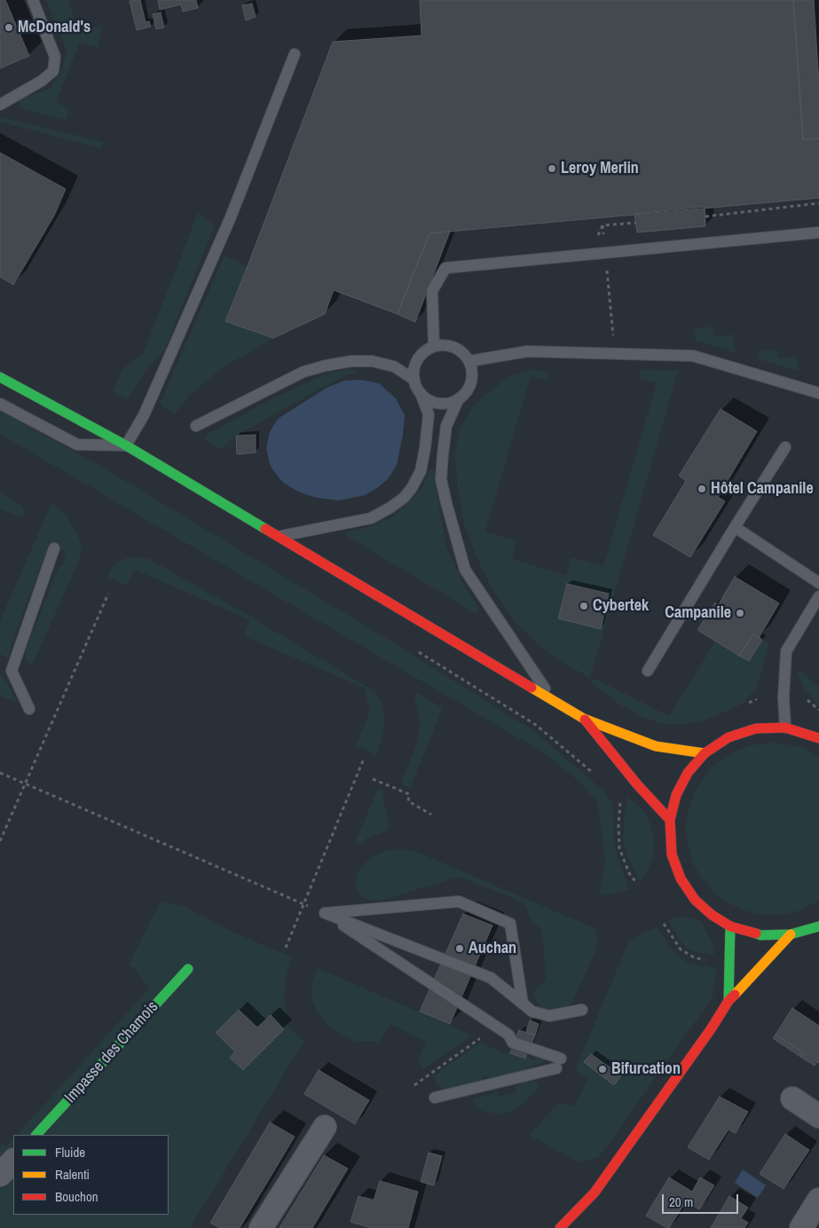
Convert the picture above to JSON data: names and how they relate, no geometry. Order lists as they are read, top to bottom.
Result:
{
  "streets": {
    "main road": ["Impasse des Chamois"]
  },
  "places": [
    "McDonald's",
    "Leroy Merlin",
    "Hôtel Campanile",
    "Cybertek",
    "Campanile",
    "Auchan",
    "Bifurcation"
  ],
  "legend": ["Fluide", "Ralenti", "Bouchon"],
  "scale_bar": "20 m"
}
